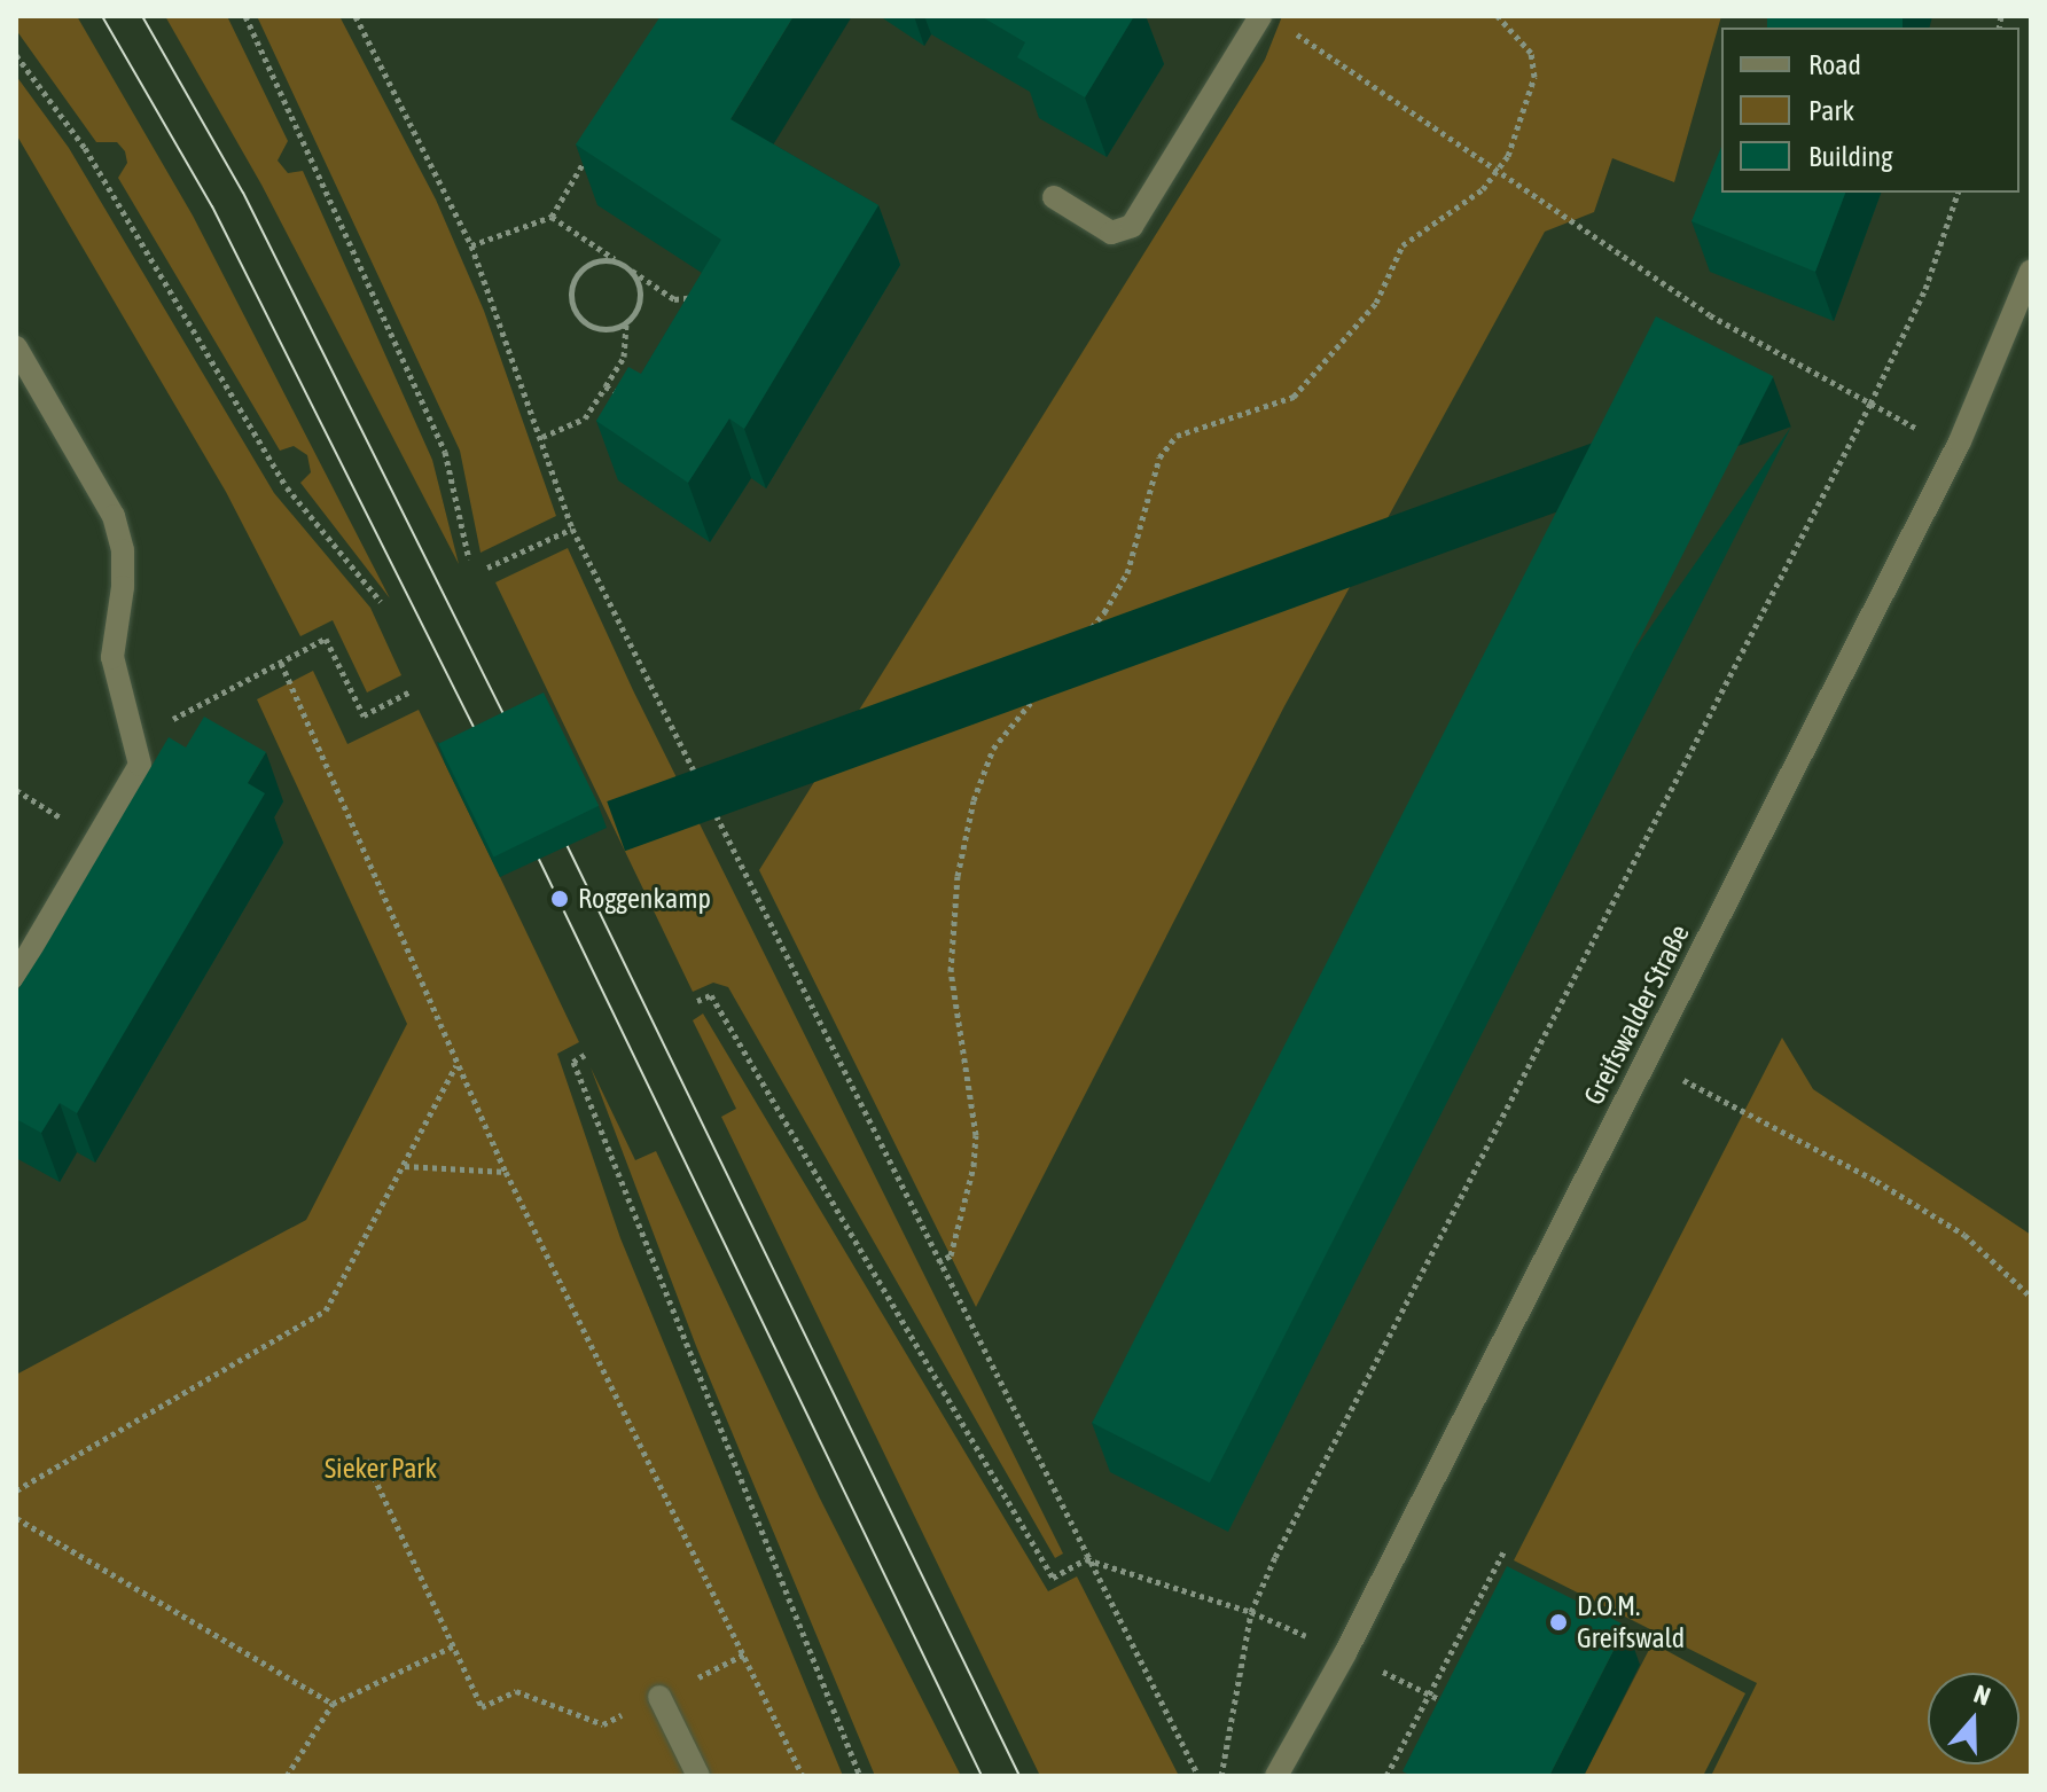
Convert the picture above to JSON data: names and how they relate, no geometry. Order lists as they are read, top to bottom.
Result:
{
  "streets": {
    "street": ["Greifswalder Straße"]
  },
  "parks": ["Sieker Park"],
  "places": ["Roggenkamp", "D.O.M. Greifswald"],
  "legend": ["Road", "Park", "Building"],
  "north": "top"
}
